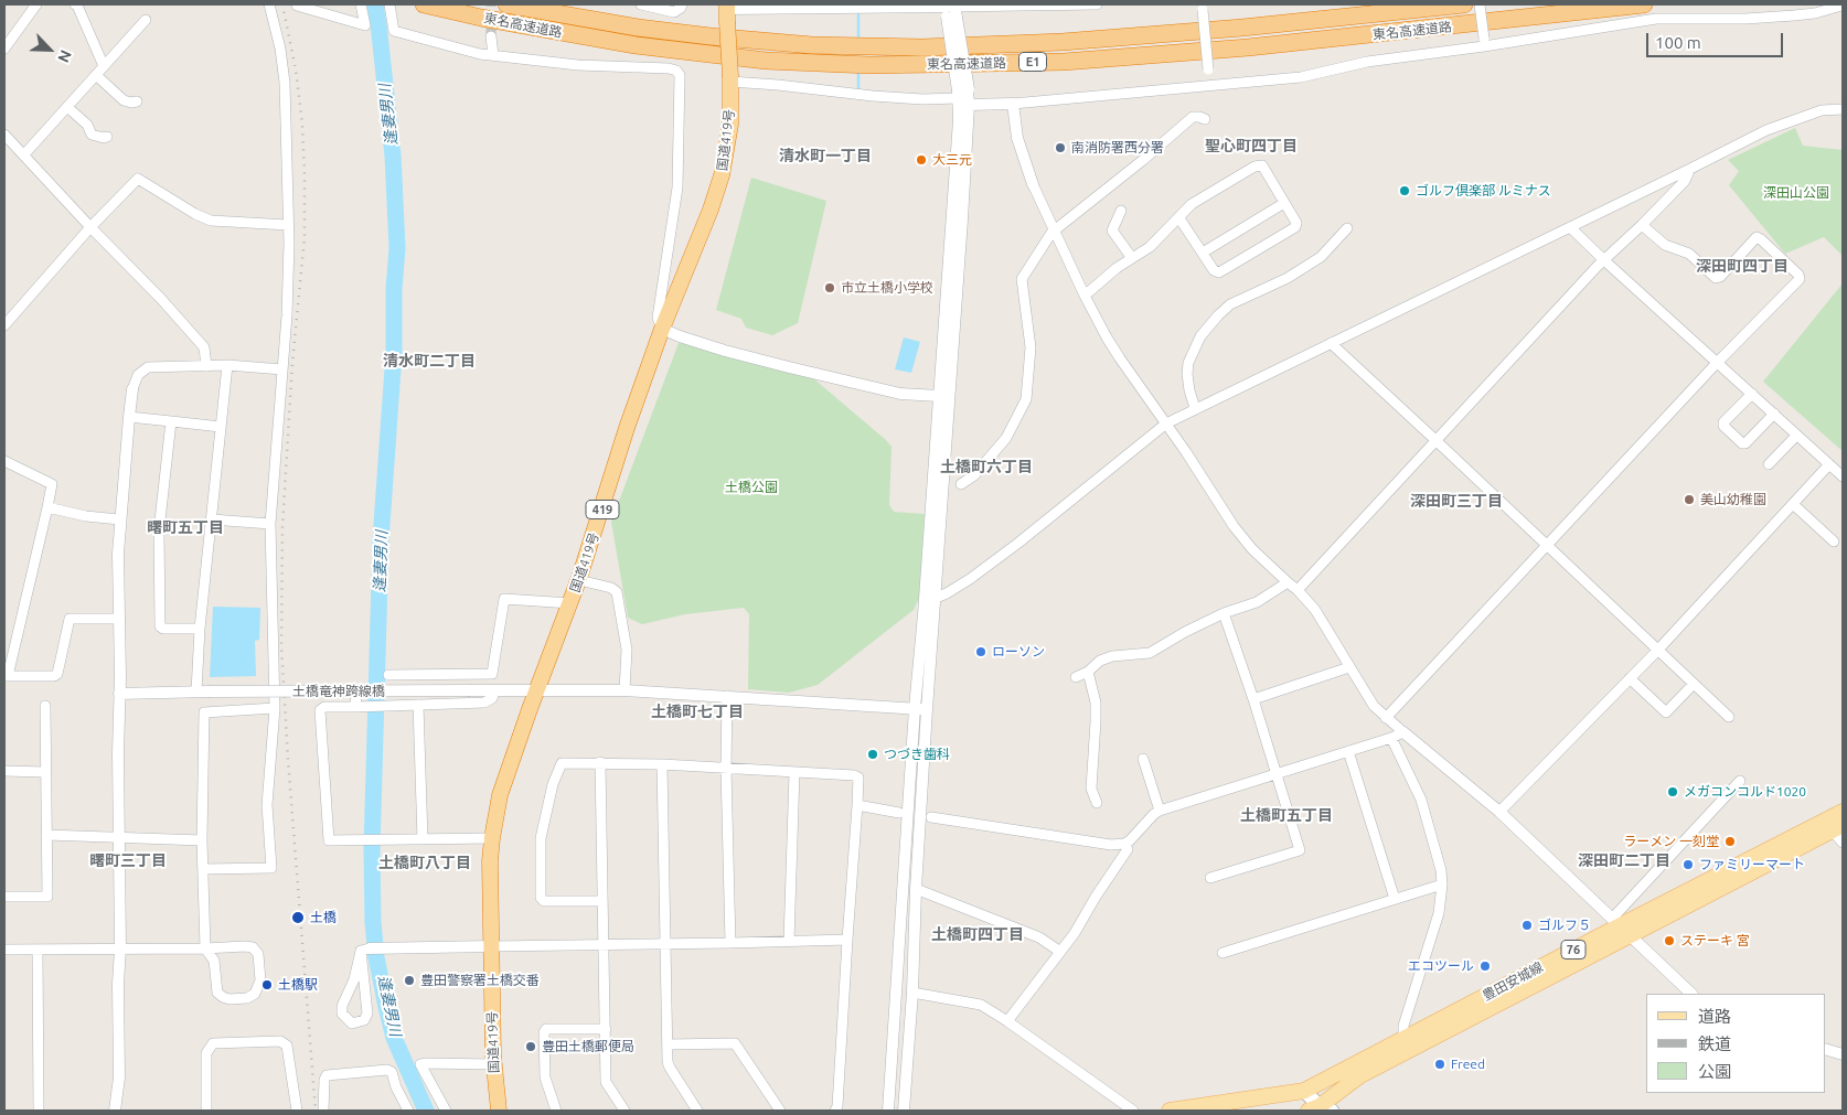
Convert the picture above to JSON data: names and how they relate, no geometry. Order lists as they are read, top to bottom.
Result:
{
  "streets": {
    "highway": [
      "東名高速道路",
      "E1",
      "国道419号",
      "419"
    ],
    "main road": ["76", "豊田安城線"],
    "street": ["土橋竜神跨線橋"]
  },
  "crossings": [
    ["国道419号", "土橋竜神跨線橋"]
  ],
  "districts": [
    "聖心町四丁目",
    "清水町一丁目",
    "深田町四丁目",
    "清水町二丁目",
    "土橋町六丁目",
    "深田町三丁目",
    "曙町五丁目",
    "土橋町七丁目",
    "土橋町五丁目",
    "曙町三丁目",
    "深田町二丁目",
    "土橋町八丁目",
    "土橋町四丁目"
  ],
  "water": ["逢妻男川"],
  "parks": ["深田山公園", "土橋公園"],
  "places": [
    "南消防署西分署",
    "大三元",
    "ゴルフ倶楽部 ルミナス",
    "市立土橋小学校",
    "美山幼稚園",
    "ローソン",
    "つづき歯科",
    "メガコンコルド1020",
    "ラーメン 一刻堂",
    "ファミリーマート",
    "土橋",
    "ゴルフ５",
    "ステーキ 宮",
    "エコツール",
    "豊田警察署土橋交番",
    "土橋駅",
    "豊田土橋郵便局",
    "Freed"
  ],
  "legend": ["道路", "鉄道", "公園"],
  "scale_bar": "100 m",
  "north": "bottom right"
}
